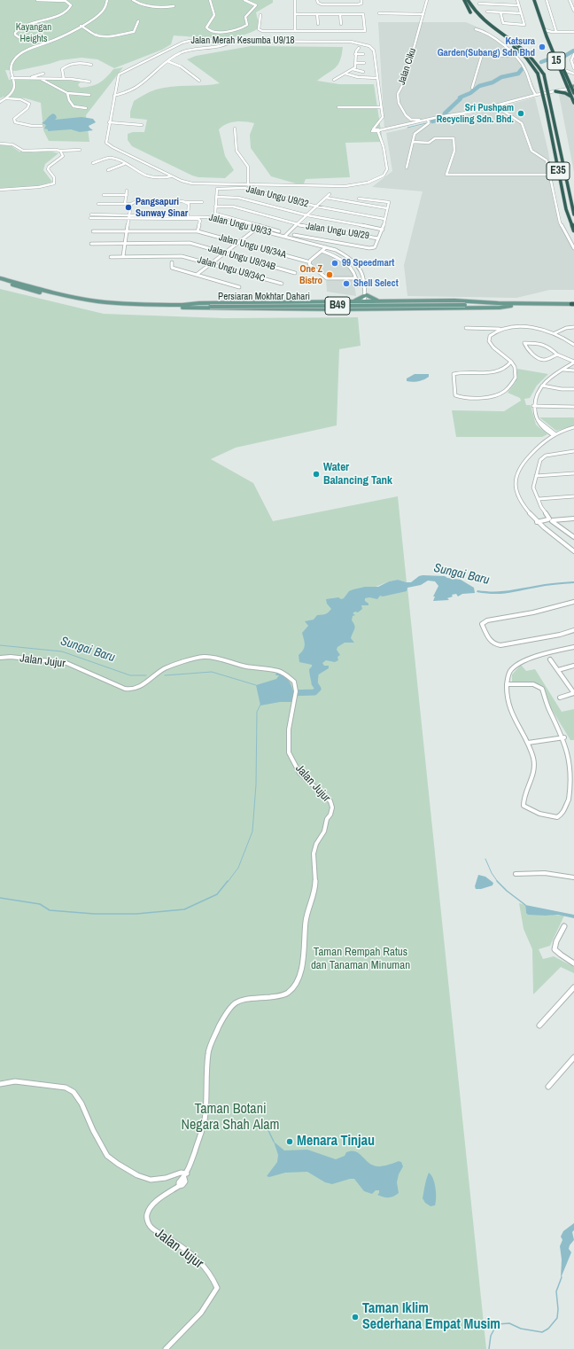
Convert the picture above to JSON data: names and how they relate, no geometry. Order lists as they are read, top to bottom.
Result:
{
  "streets": {
    "highway": ["15", "E35"],
    "main road": ["Persiaran Mokhtar Dahari", "B49"],
    "street": [
      "Jalan Merah Kesumba U9/18",
      "Jalan Ciku",
      "Jalan Ungu U9/32",
      "Jalan Ungu U9/33",
      "Jalan Ungu U9/29",
      "Jalan Ungu U9/34A",
      "Jalan Ungu U9/34B",
      "Jalan Ungu U9/34C",
      "Jalan Jujur"
    ]
  },
  "water": ["Sungai Baru"],
  "parks": ["Kayangan Heights", "Taman Rempah Ratus dan Tanaman Minuman", "Taman Botani Negara Shah Alam"],
  "places": [
    "Katsura Garden(Subang) Sdn Bhd",
    "Sri Pushpam Recycling Sdn. Bhd.",
    "Pangsapuri Sunway Sinar",
    "99 Speedmart",
    "One Z Bistro",
    "Shell Select",
    "Water Balancing Tank",
    "Menara Tinjau",
    "Taman Iklim Sederhana Empat Musim"
  ]
}
